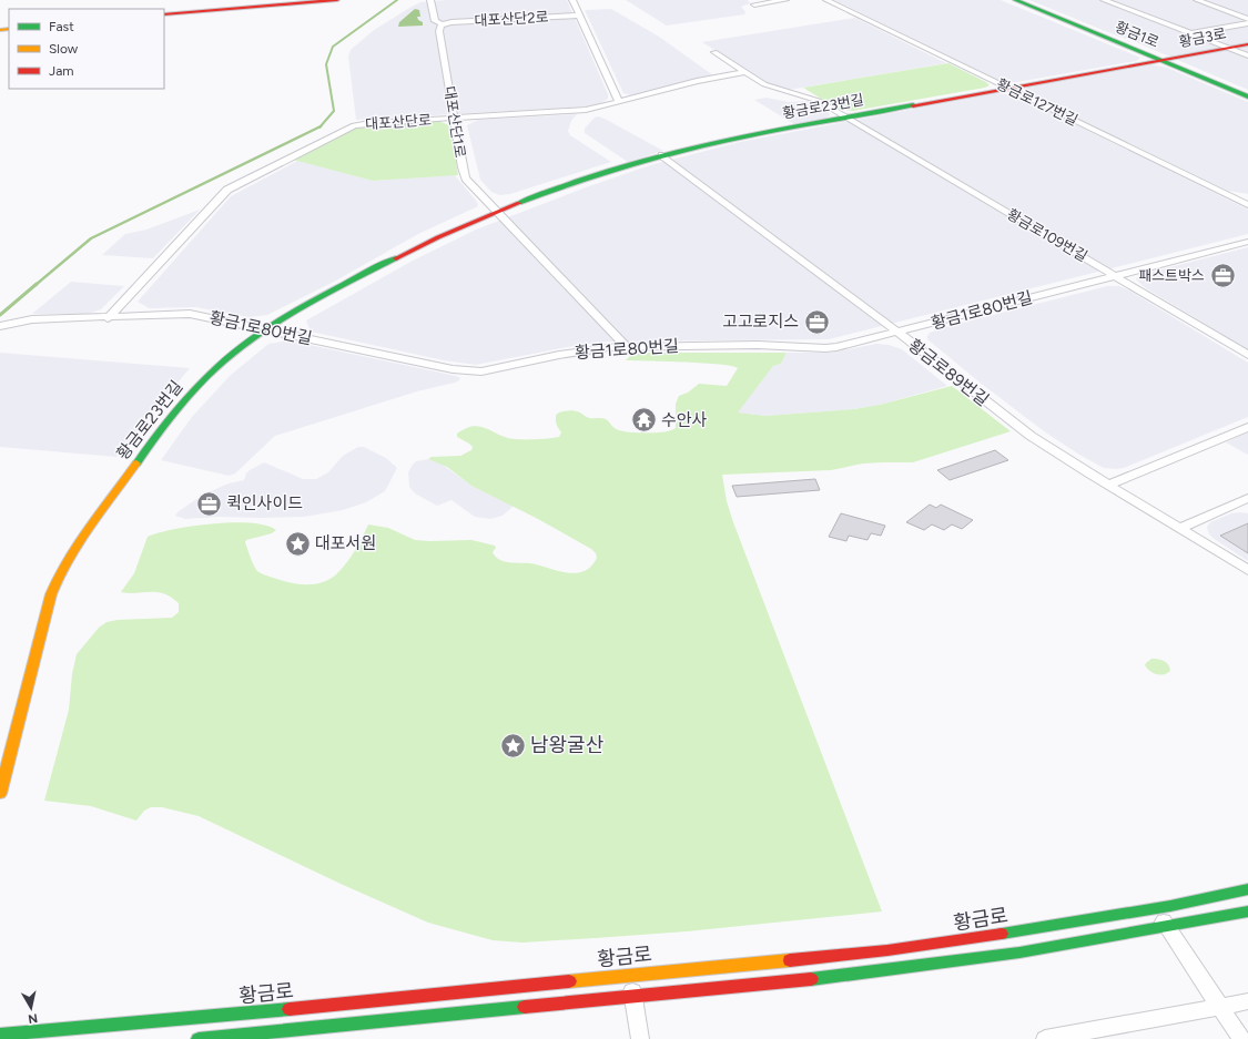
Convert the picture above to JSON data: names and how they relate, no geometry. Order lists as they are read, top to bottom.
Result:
{
  "streets": {
    "street": [
      "대포산단2로",
      "황금1로",
      "황금3로",
      "황금로127번길",
      "황금로23번길",
      "대포산단로",
      "대포산단1로",
      "황금로109번길",
      "황금1로80번길",
      "황금로89번길",
      "황금로"
    ]
  },
  "crossings": [
    ["대포산단2로", "대포산단1로"],
    ["황금1로", "황금3로"],
    ["황금1로", "황금로23번길"],
    ["황금3로", "황금로23번길"],
    ["황금로127번길", "황금로23번길"],
    ["황금로23번길", "대포산단1로"],
    ["황금로23번길", "황금로109번길"],
    ["황금로23번길", "황금1로80번길"],
    ["황금로23번길", "황금로89번길"],
    ["대포산단로", "대포산단1로"],
    ["대포산단로", "황금로109번길"],
    ["대포산단로", "황금1로80번길"],
    ["황금로109번길", "황금1로80번길"],
    ["황금1로80번길", "황금로89번길"]
  ],
  "places": {
    "office": ["패스트박스", "고고로지스", "퀵인사이드"],
    "temple": ["수안사"],
    "place": ["대포서원", "남왕굴산"]
  },
  "legend": ["Fast", "Slow", "Jam"],
  "north": "bottom"
}
